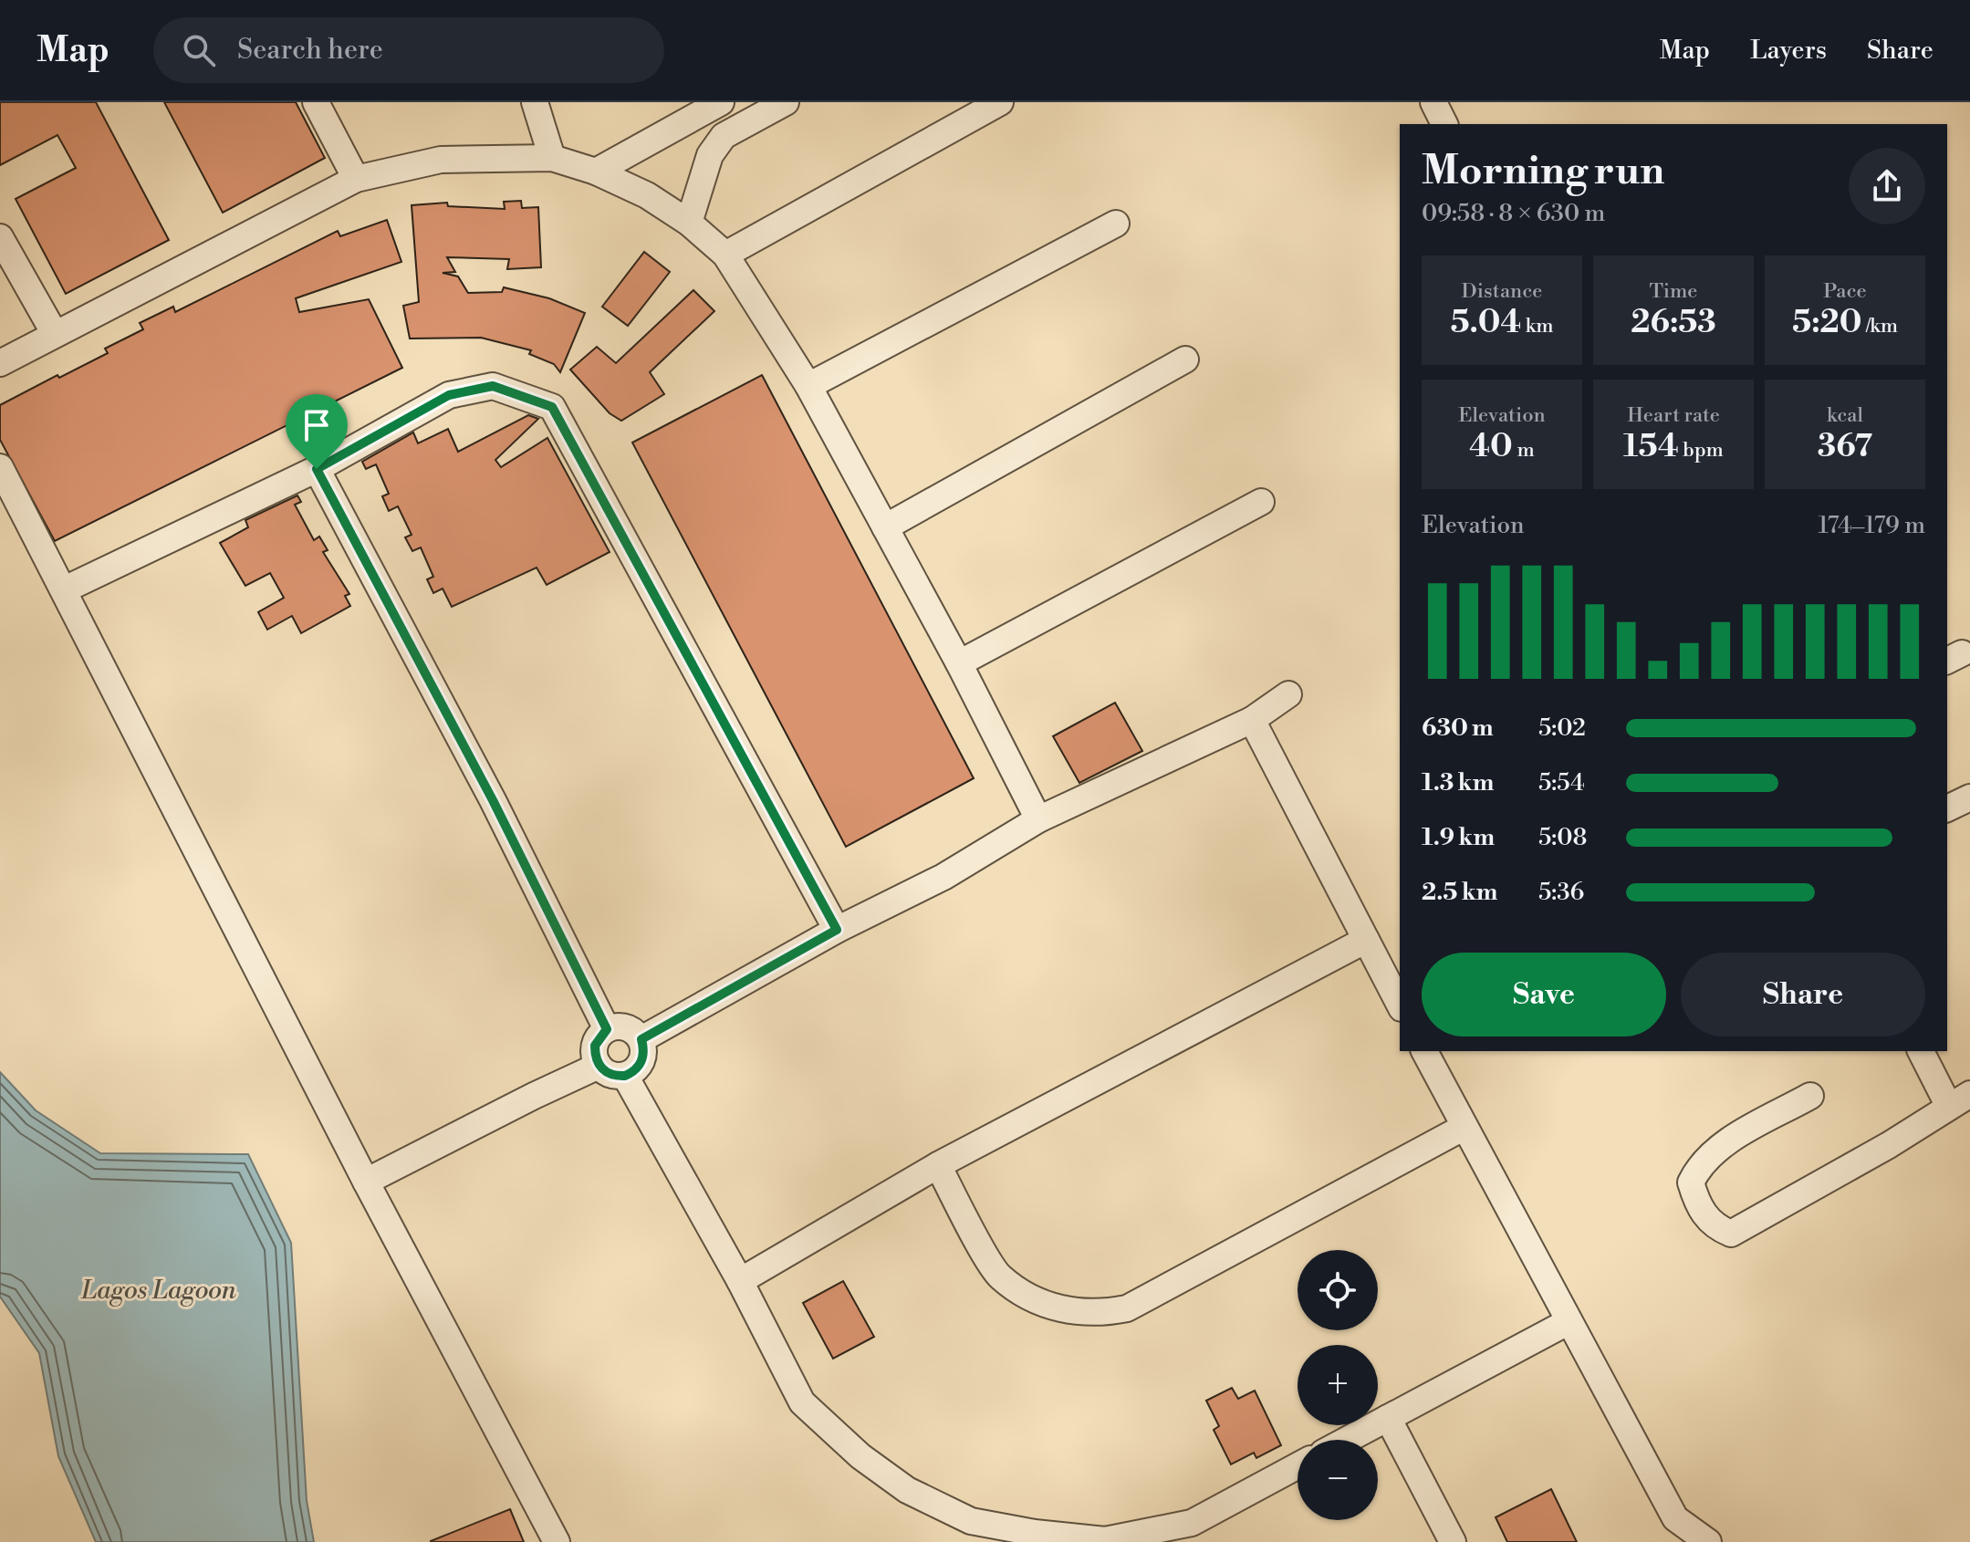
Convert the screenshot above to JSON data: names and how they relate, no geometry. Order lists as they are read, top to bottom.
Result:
{
  "water": ["Lagos Lagoon"],
  "page": {
    "header": "Map",
    "search": "Search here",
    "nav": ["Map", "Layers", "Share"],
    "heading": ["Morning run", "09:58 · 8 × 630 m"],
    "stats": [
      ["Distance", "5.04 km"],
      ["Time", "26:53"],
      ["Pace", "5:20 /km"],
      ["Elevation", "40 m"],
      ["Heart rate", "154 bpm"],
      ["kcal", "367"]
    ],
    "chart": ["Elevation", "174–179 m"],
    "list": [
      {
        "name": "630 m",
        "note": "5:02"
      },
      {
        "name": "1.3 km",
        "note": "5:54"
      },
      {
        "name": "1.9 km",
        "note": "5:08"
      },
      {
        "name": "2.5 km",
        "note": "5:36"
      }
    ],
    "buttons": ["Save", "Share"],
    "map_buttons": ["+", "−"]
  }
}
